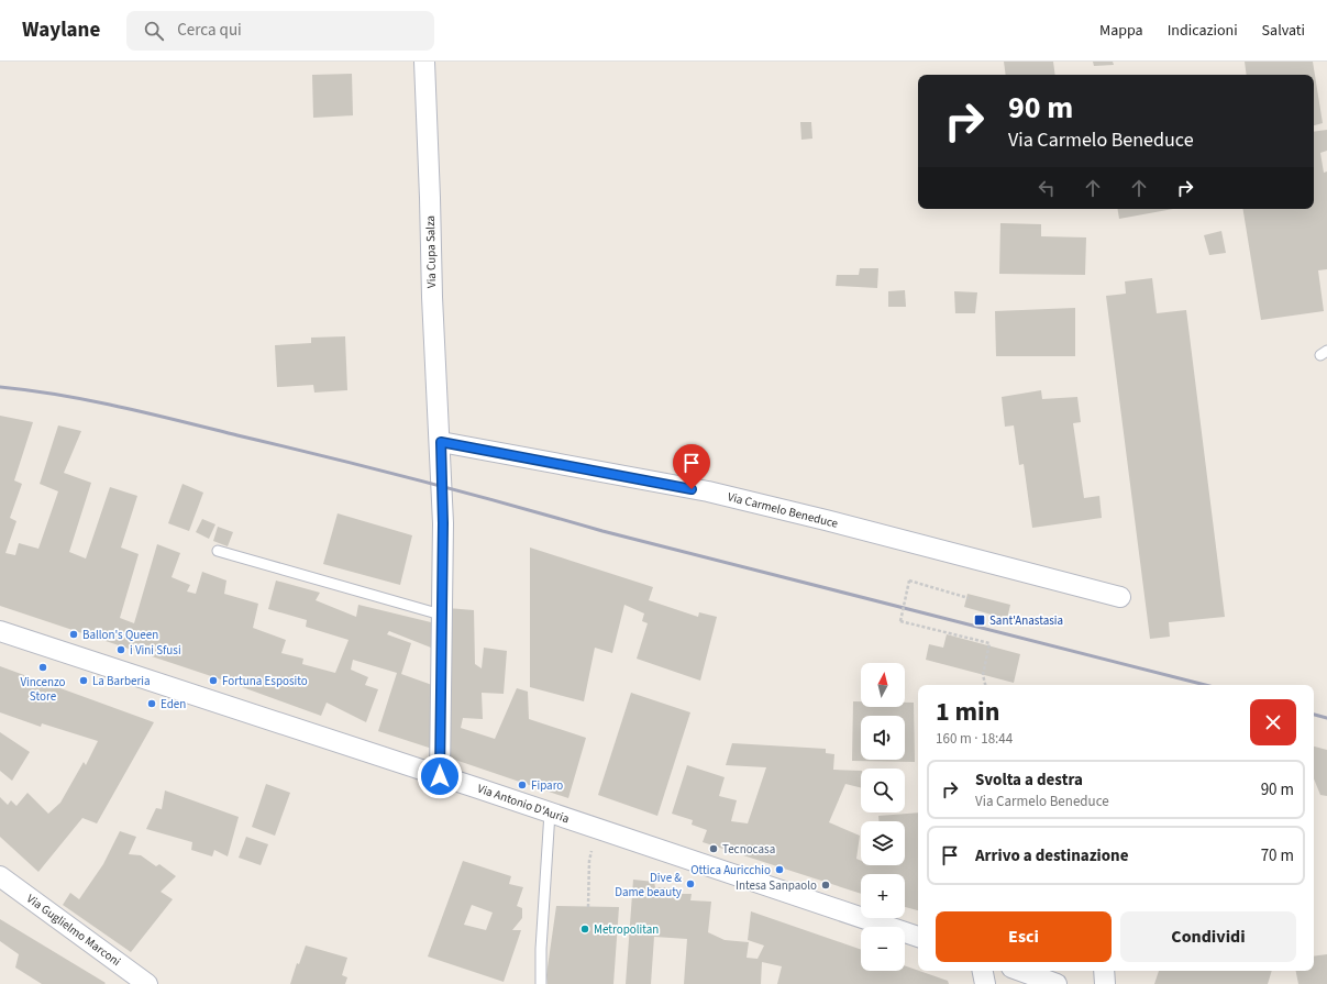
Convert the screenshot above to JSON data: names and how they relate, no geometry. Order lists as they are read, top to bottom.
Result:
{
  "streets": {
    "street": [
      "Via Cupa Salza",
      "Via Carmelo Beneduce",
      "Via Antonio D'Auria",
      "Via Guglielmo Marconi"
    ]
  },
  "crossings": [
    ["Via Cupa Salza", "Via Carmelo Beneduce"],
    ["Via Cupa Salza", "Via Antonio D'Auria"]
  ],
  "places": {
    "transit": ["Sant'Anastasia"],
    "other": [
      "Ballon's Queen",
      "i Vini Sfusi",
      "Vincenzo Store",
      "La Barberia",
      "Fortuna Esposito",
      "Eden",
      "Fiparo",
      "Tecnocasa",
      "Ottica Auricchio",
      "Dive & Dame beauty",
      "Intesa Sanpaolo",
      "Metropolitan"
    ]
  },
  "north": "top",
  "page": {
    "header": "Waylane",
    "search": "Cerca qui",
    "nav": ["Mappa", "Indicazioni", "Salvati"],
    "turn": ["90 m", "Via Carmelo Beneduce"],
    "map_buttons": ["+", "−"],
    "heading": ["1 min", "160 m · 18:44"],
    "list": [
      {
        "name": "Svolta a destra",
        "note": "Via Carmelo Beneduce",
        "value": "90 m"
      },
      {
        "name": "Arrivo a destinazione",
        "value": "70 m"
      }
    ],
    "buttons": ["Esci", "Condividi"]
  }
}
